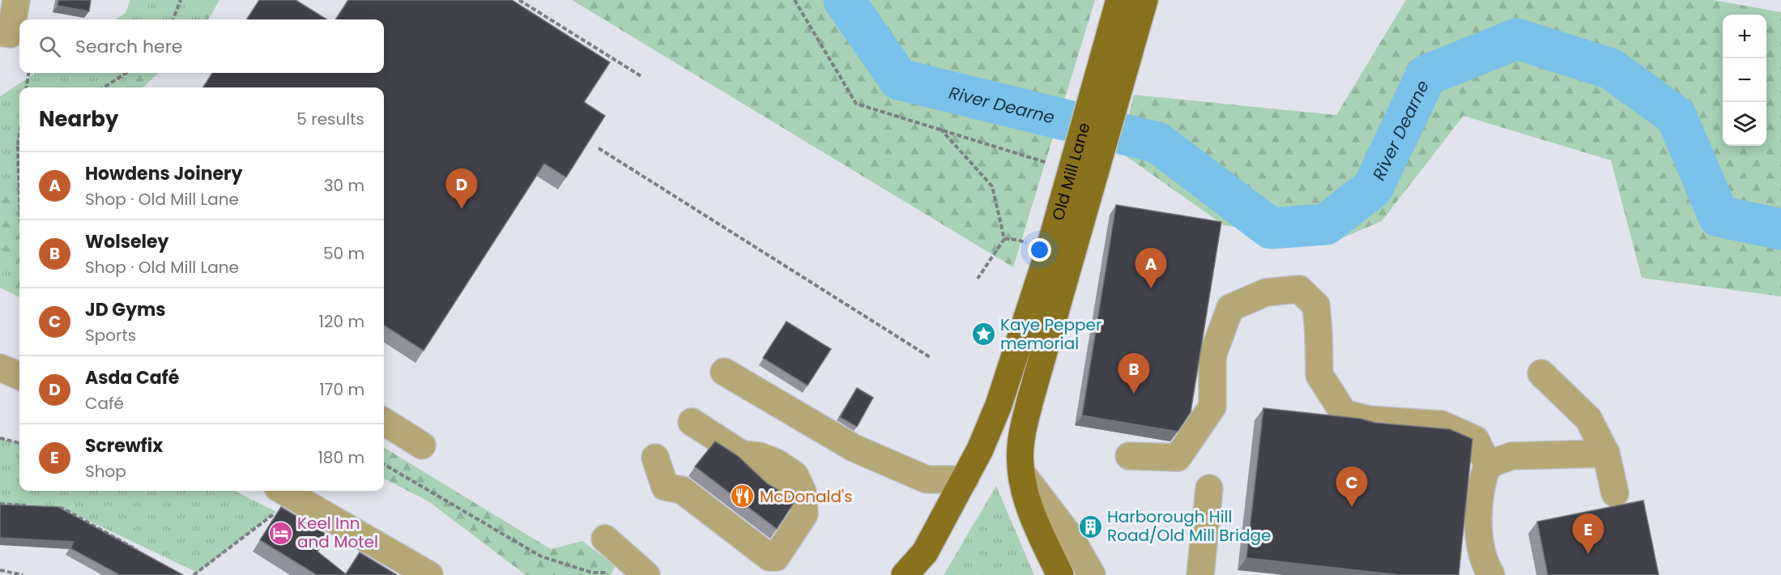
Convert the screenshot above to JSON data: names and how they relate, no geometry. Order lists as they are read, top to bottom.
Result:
{
  "streets": {
    "main road": ["Old Mill Lane"]
  },
  "water": ["River Dearne"],
  "places": {
    "place": ["Kaye Pepper memorial"],
    "restaurant": ["McDonald's"],
    "building": ["Harborough Hill Road/Old Mill Bridge"],
    "hotel": ["Keel Inn and Motel"]
  },
  "page": {
    "map_buttons": ["+", "−"],
    "search": "Search here",
    "heading": ["Nearby", "5 results"],
    "list": [
      {
        "mark": "A",
        "name": "Howdens Joinery",
        "note": "Shop · Old Mill Lane",
        "value": "30 m"
      },
      {
        "mark": "B",
        "name": "Wolseley",
        "note": "Shop · Old Mill Lane",
        "value": "50 m"
      },
      {
        "mark": "C",
        "name": "JD Gyms",
        "note": "Sports",
        "value": "120 m"
      },
      {
        "mark": "D",
        "name": "Asda Café",
        "note": "Café",
        "value": "170 m"
      },
      {
        "mark": "E",
        "name": "Screwfix",
        "note": "Shop",
        "value": "180 m"
      }
    ],
    "pins": [
      "D",
      "A",
      "B",
      "C",
      "E"
    ]
  }
}
